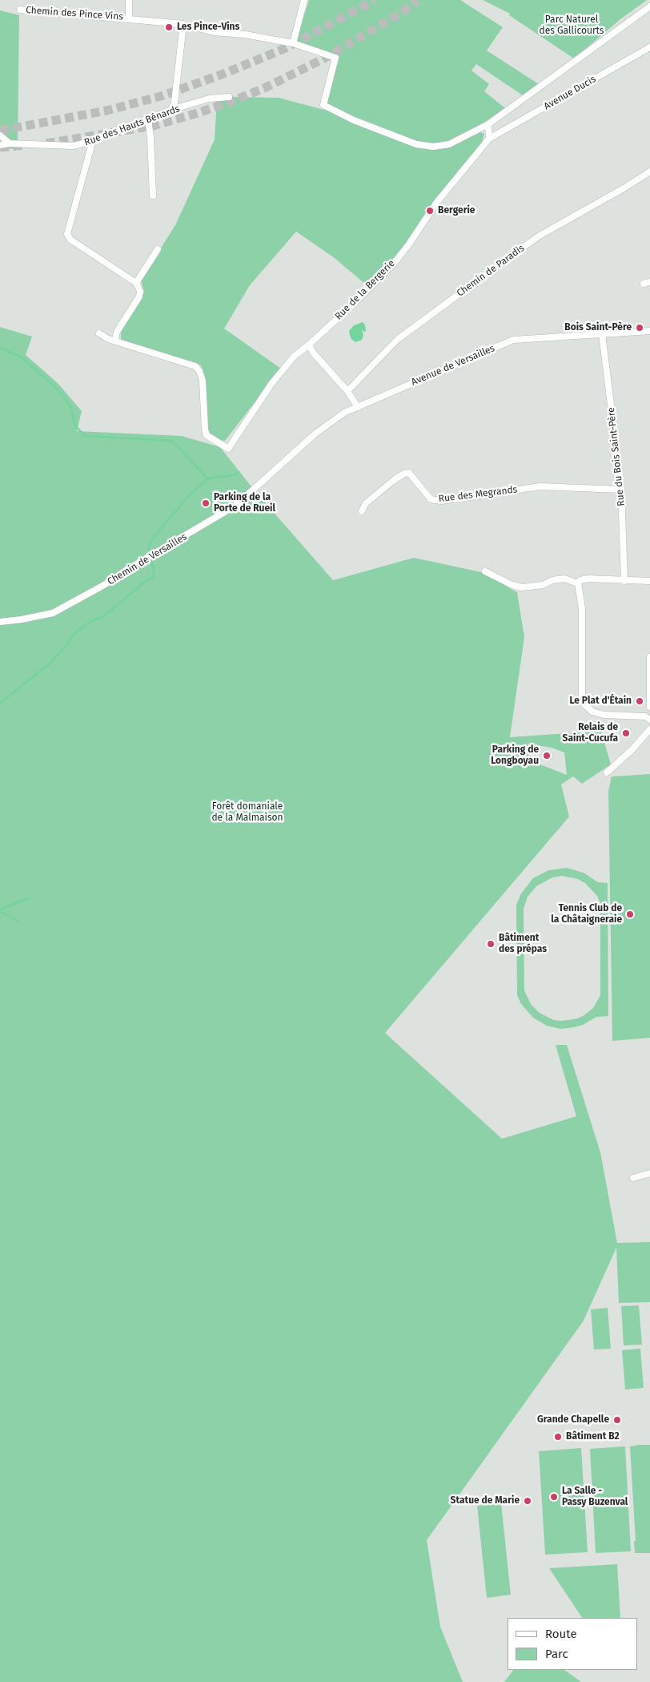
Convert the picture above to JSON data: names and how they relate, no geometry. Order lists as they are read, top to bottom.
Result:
{
  "streets": {
    "street": [
      "Chemin des Pince Vins",
      "Avenue Ducis",
      "Rue des Hauts Bénards",
      "Chemin de Paradis",
      "Rue de la Bergerie",
      "Avenue de Versailles",
      "Rue du Bois Saint-Père",
      "Rue des Megrands",
      "Chemin de Versailles"
    ]
  },
  "crossings": [
    ["Avenue Ducis", "Rue de la Bergerie"],
    ["Avenue de Versailles", "Rue du Bois Saint-Père"],
    ["Avenue de Versailles", "Chemin de Versailles"],
    ["Rue du Bois Saint-Père", "Rue des Megrands"]
  ],
  "parks": ["Parc Naturel des Gallicourts", "Forêt domaniale de la Malmaison"],
  "places": [
    "Les Pince-Vins",
    "Bergerie",
    "Bois Saint-Père",
    "Parking de la Porte de Rueil",
    "Le Plat d'Étain",
    "Relais de Saint-Cucufa",
    "Parking de Longboyau",
    "Tennis Club de la Châtaigneraie",
    "Bâtiment des prépas",
    "Grande Chapelle",
    "Bâtiment B2",
    "La Salle - Passy Buzenval",
    "Statue de Marie"
  ],
  "legend": ["Route", "Parc"]
}
